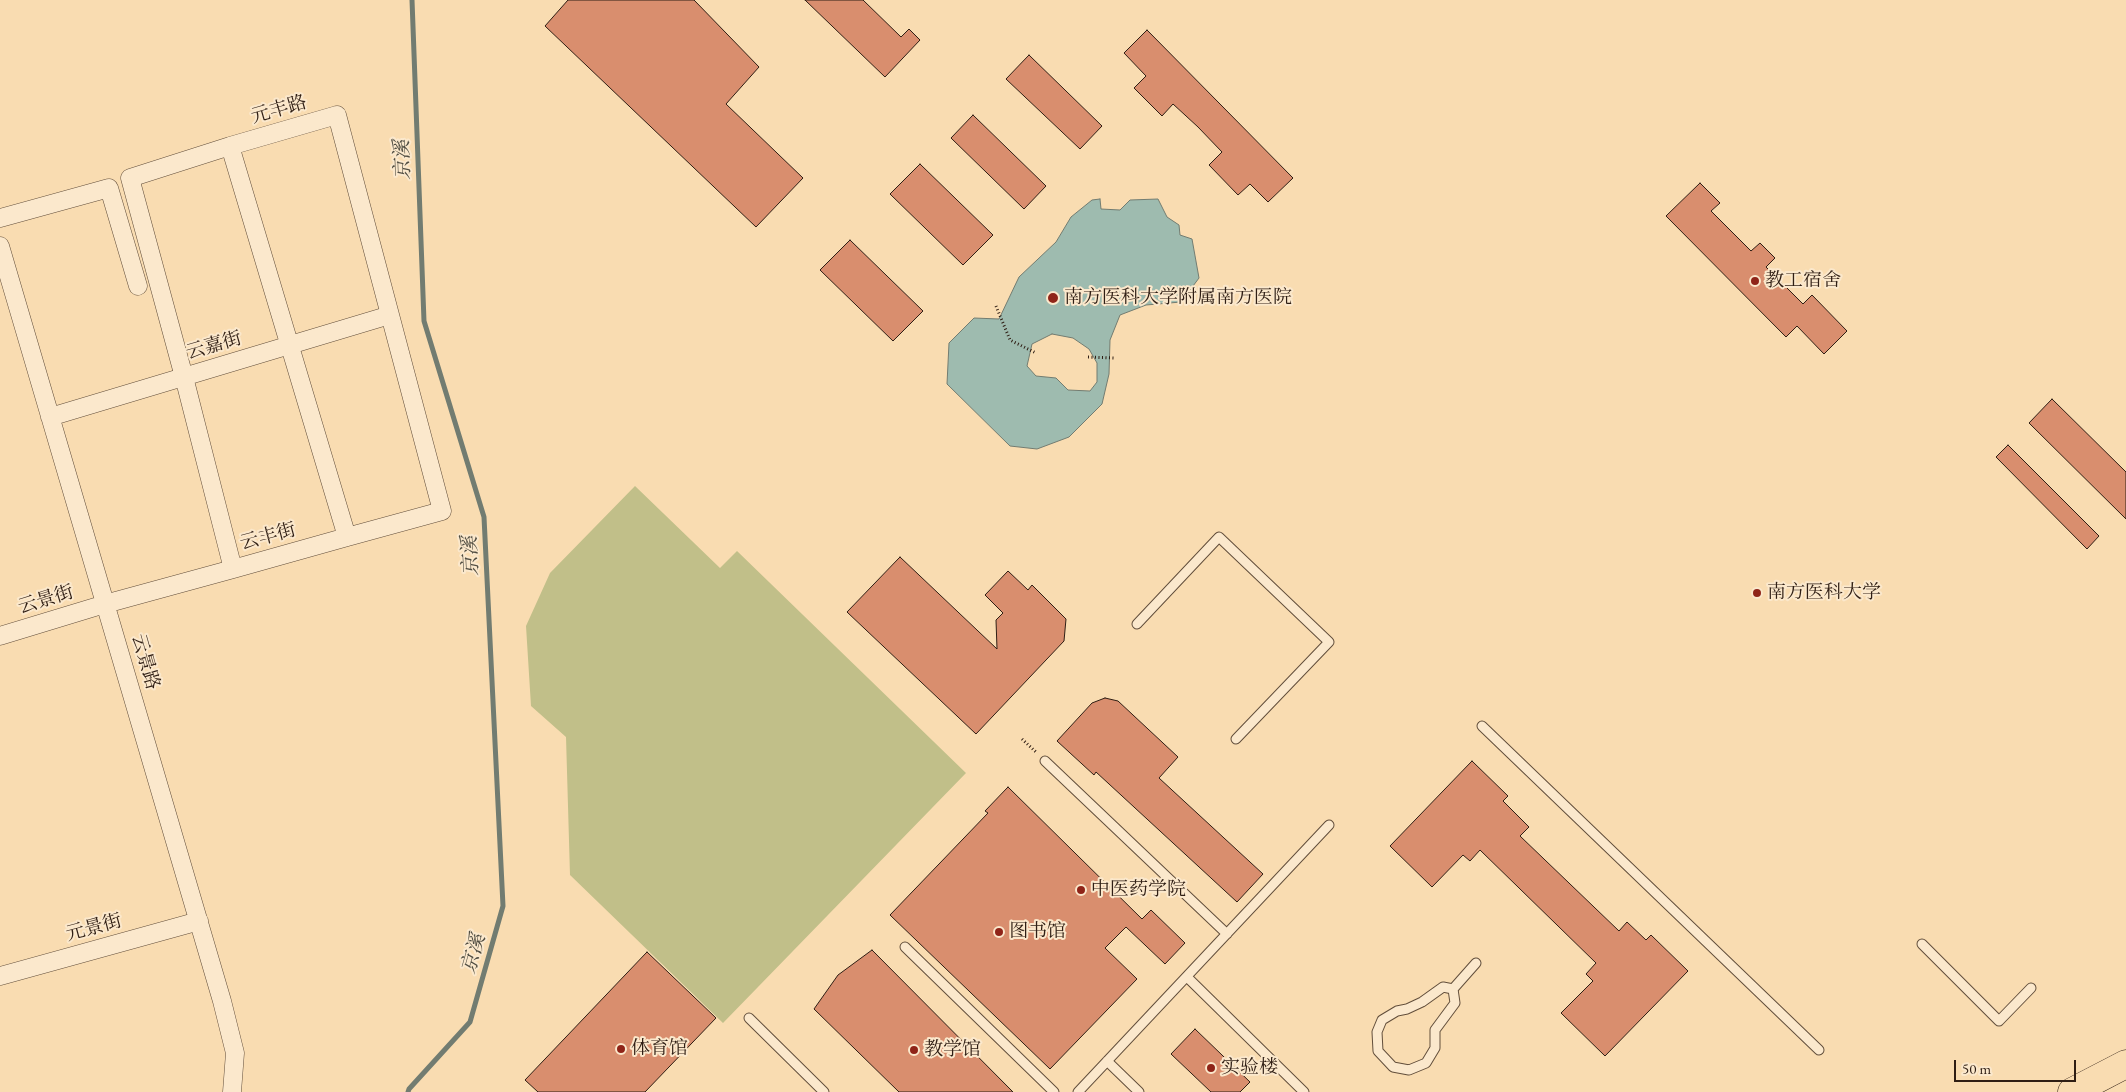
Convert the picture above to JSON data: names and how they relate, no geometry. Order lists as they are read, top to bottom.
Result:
{
  "streets": {
    "street": [
      "元丰路",
      "云嘉街",
      "云丰街",
      "云景街",
      "云景路",
      "元景街"
    ]
  },
  "crossings": [
    ["元丰路", "云嘉街"],
    ["元丰路", "云丰街"],
    ["云嘉街", "云景路"],
    ["云丰街", "云景街"],
    ["云丰街", "云景路"],
    ["云景街", "云景路"],
    ["云景路", "元景街"]
  ],
  "water": ["京溪"],
  "places": [
    "教工宿舍",
    "南方医科大学附属南方医院",
    "南方医科大学",
    "中医药学院",
    "图书馆",
    "体育馆",
    "教学馆",
    "实验楼"
  ],
  "scale_bar": "50 m"
}
